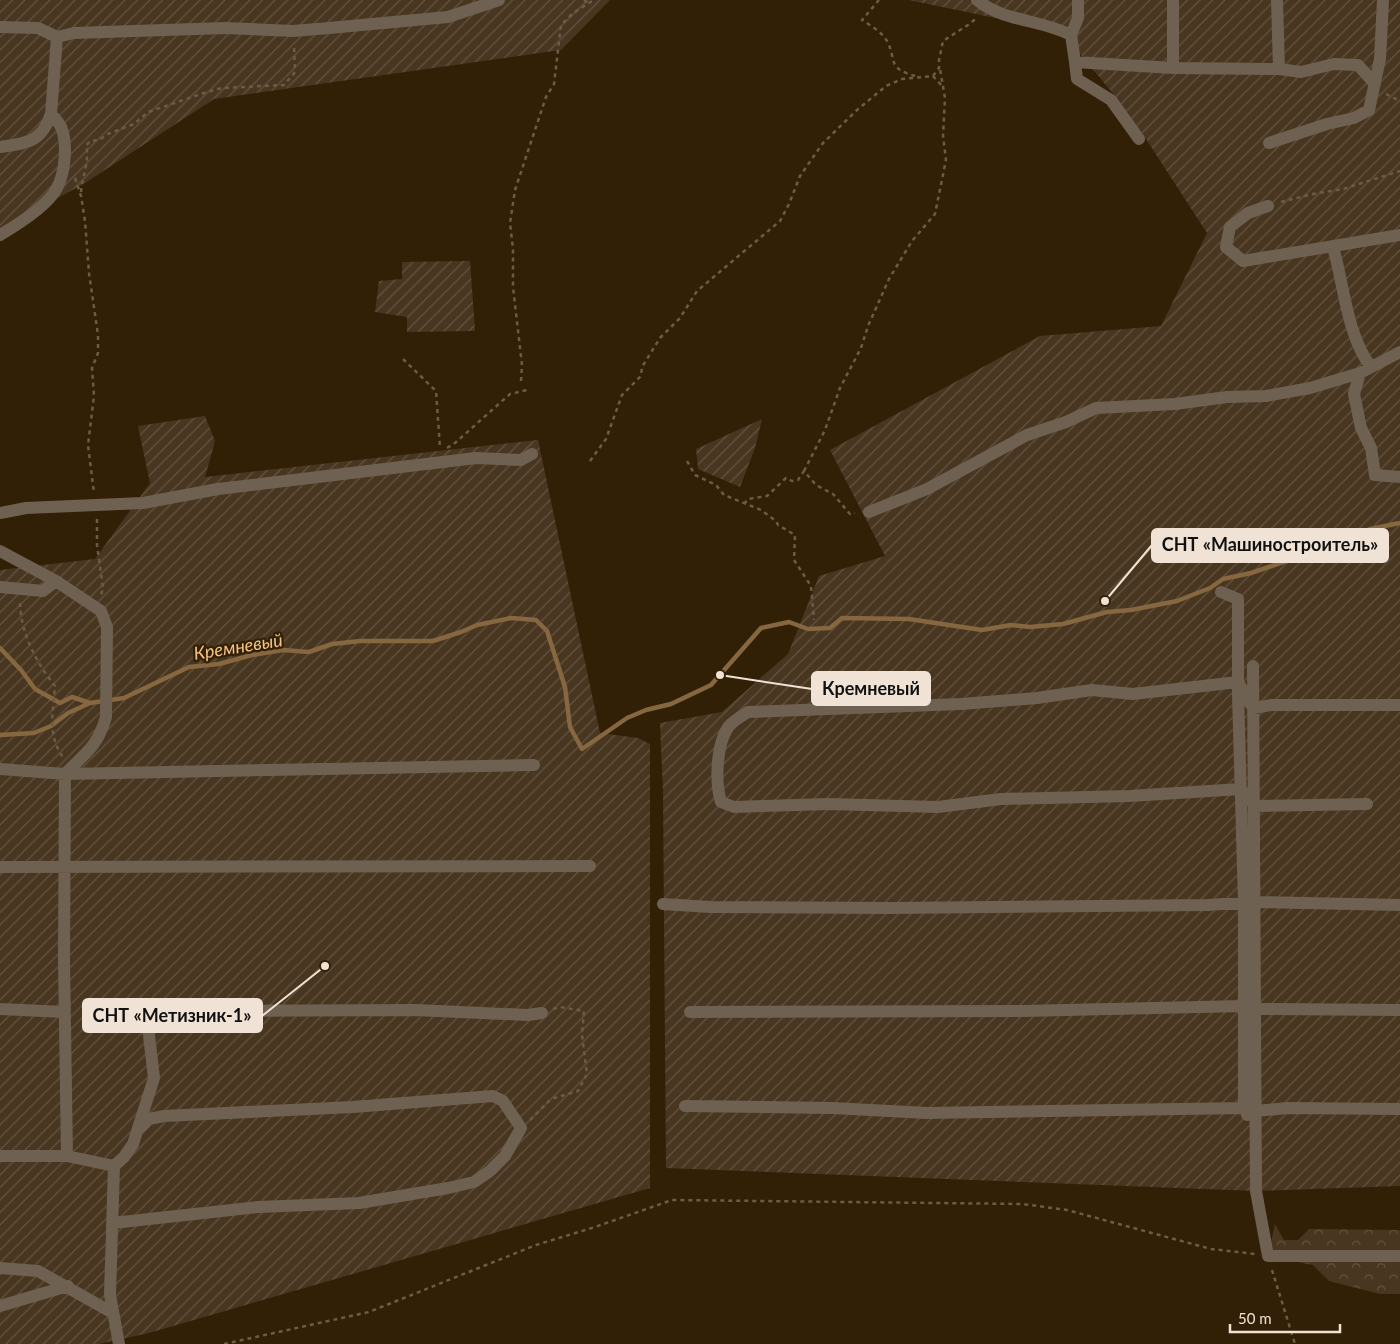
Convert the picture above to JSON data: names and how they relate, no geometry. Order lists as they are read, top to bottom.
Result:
{
  "water": ["Кремневый"],
  "places": ["СНТ «Машиностроитель»", "Кремневый", "СНТ «Метизник-1»"],
  "scale_bar": "50 m"
}
